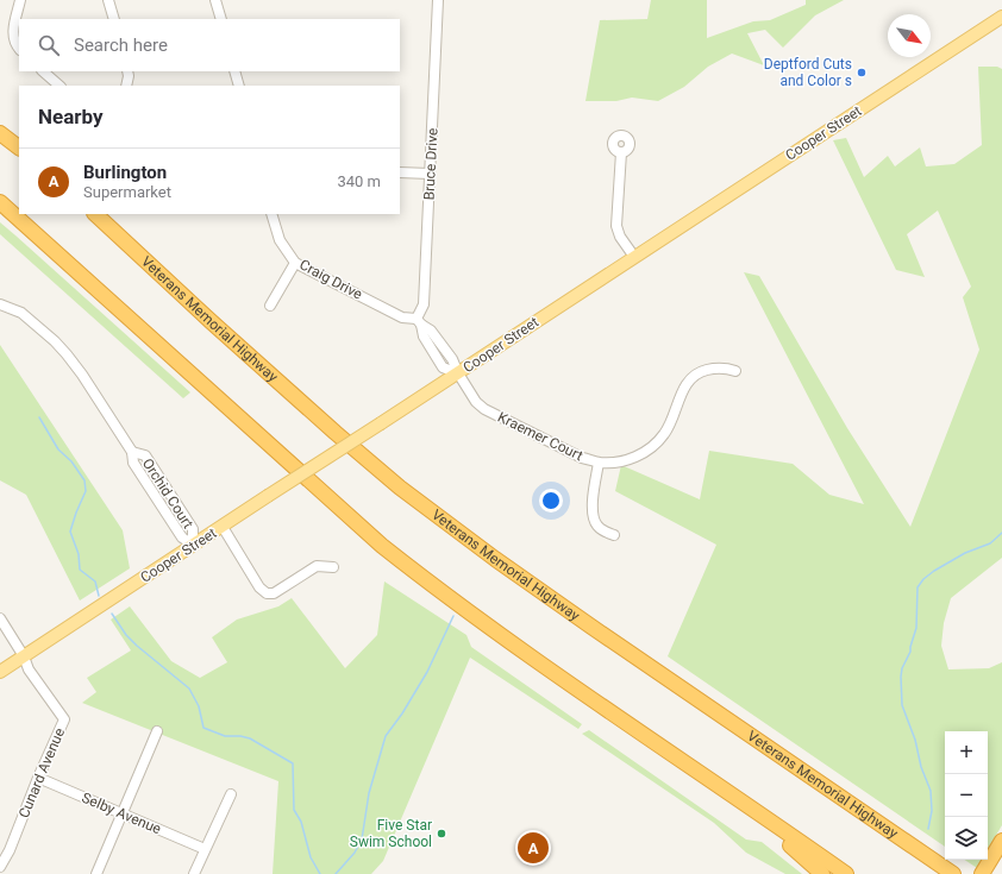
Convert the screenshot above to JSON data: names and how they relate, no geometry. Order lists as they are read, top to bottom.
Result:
{
  "streets": {
    "highway": ["Veterans Memorial Highway"],
    "main road": ["Cooper Street"],
    "street": [
      "Bruce Drive",
      "Craig Drive",
      "Kraemer Court",
      "Orchid Court",
      "Cunard Avenue",
      "Selby Avenue"
    ]
  },
  "crossings": [
    ["Cooper Street", "Kraemer Court"],
    ["Cooper Street", "Orchid Court"],
    ["Cooper Street", "Cunard Avenue"],
    ["Bruce Drive", "Craig Drive"],
    ["Cunard Avenue", "Selby Avenue"]
  ],
  "places": ["Deptford Cuts and Color s", "Five Star Swim School"],
  "north": "bottom right",
  "page": {
    "search": "Search here",
    "heading": "Nearby",
    "list": [
      {
        "mark": "A",
        "name": "Burlington",
        "note": "Supermarket",
        "value": "340 m"
      }
    ],
    "map_buttons": ["+", "−"],
    "pins": "A"
  }
}
